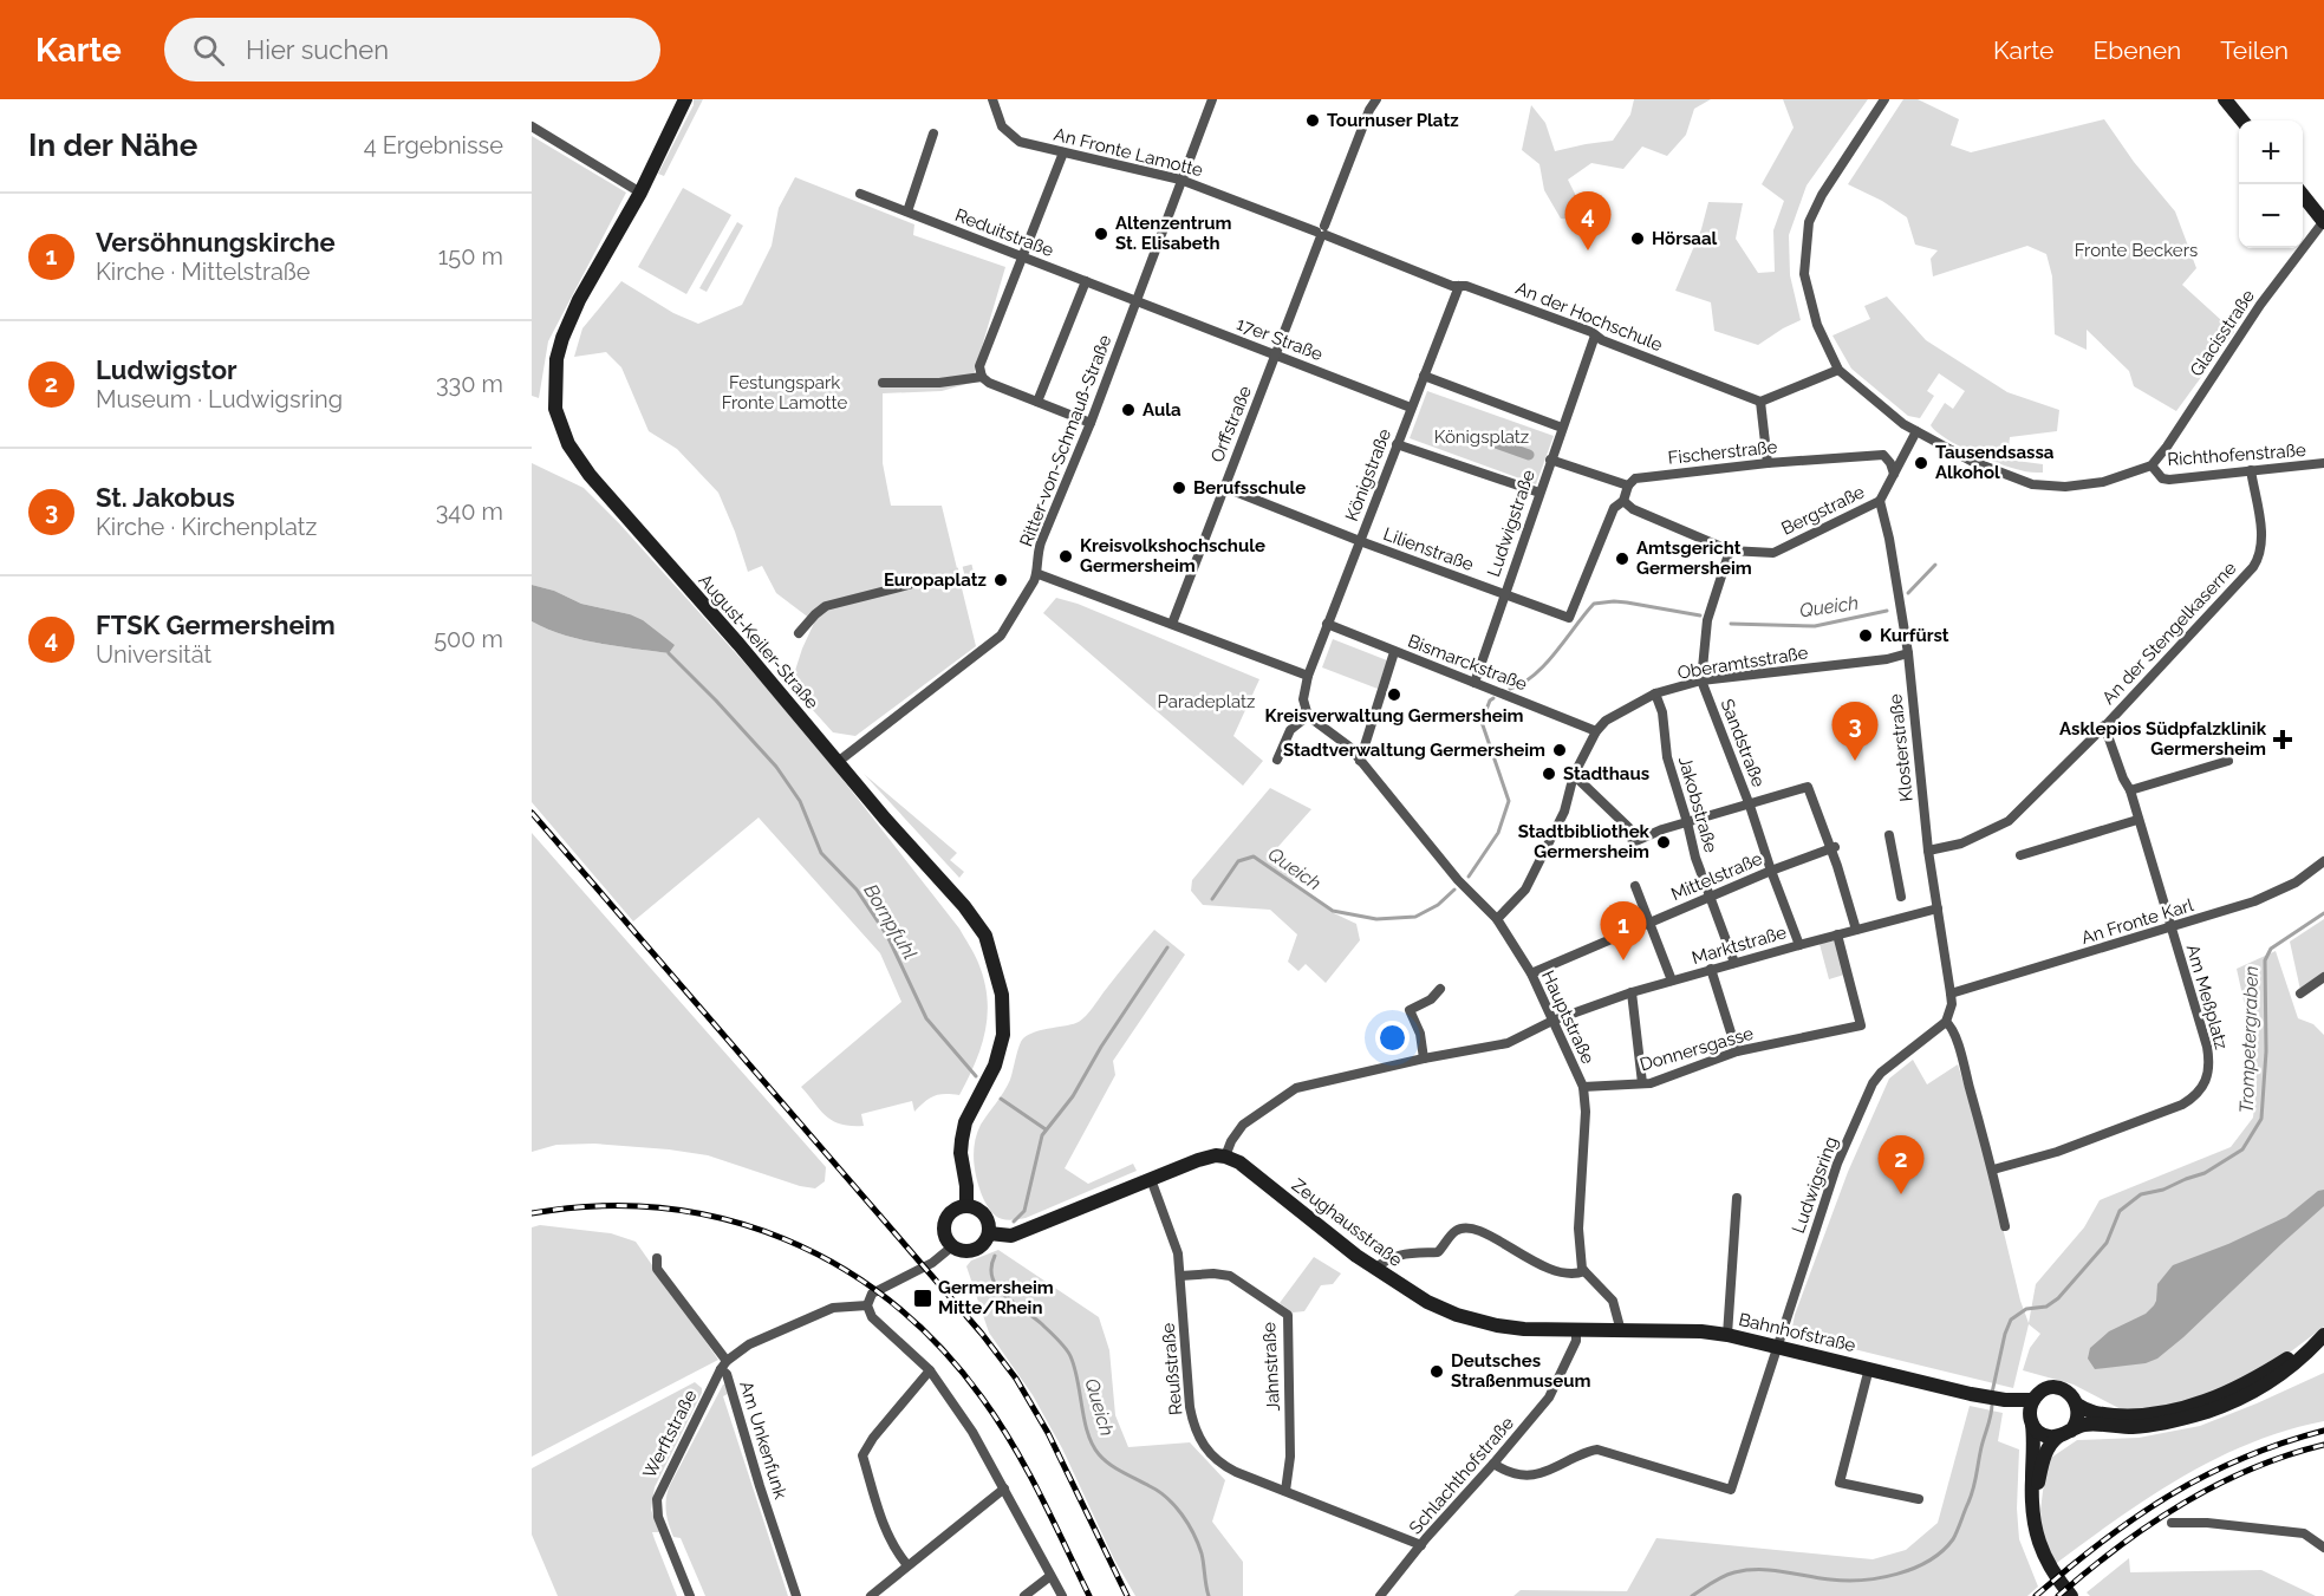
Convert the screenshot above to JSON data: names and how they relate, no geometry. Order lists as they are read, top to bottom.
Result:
{
  "streets": {
    "street": [
      "An Fronte Lamotte",
      "Reduitstraße",
      "An der Hochschule",
      "Glacisstraße",
      "17er Straße",
      "Orffstraße",
      "Ritter-von-Schmauß-Straße",
      "Fischerstraße",
      "Richthofenstraße",
      "Königstraße",
      "Bergstraße",
      "Ludwigstraße",
      "Lilienstraße",
      "An der Stengelkaserne",
      "August-Keiler-Straße",
      "Bismarckstraße",
      "Oberamtsstraße",
      "Sandstraße",
      "Klosterstraße",
      "Jakobstraße",
      "Mittelstraße",
      "An Fronte Karl",
      "Marktstraße",
      "Am Meßplatz",
      "Hauptstraße",
      "Donnersgasse",
      "Ludwigsring",
      "Zeughausstraße",
      "Bahnhofstraße",
      "Jahnstraße",
      "Reußstraße",
      "Werftstraße",
      "Am Unkenfunk",
      "Schlachthofstraße"
    ]
  },
  "crossings": [
    ["An Fronte Lamotte", "An der Hochschule"],
    ["An Fronte Lamotte", "Orffstraße"],
    ["An Fronte Lamotte", "Ritter-von-Schmauß-Straße"],
    ["Reduitstraße", "17er Straße"],
    ["Reduitstraße", "Ritter-von-Schmauß-Straße"],
    ["An der Hochschule", "Orffstraße"],
    ["An der Hochschule", "Königstraße"],
    ["An der Hochschule", "Ludwigstraße"],
    ["Glacisstraße", "Richthofenstraße"],
    ["17er Straße", "Orffstraße"],
    ["17er Straße", "Ritter-von-Schmauß-Straße"],
    ["17er Straße", "Königstraße"],
    ["Orffstraße", "Lilienstraße"],
    ["Ritter-von-Schmauß-Straße", "August-Keiler-Straße"],
    ["Richthofenstraße", "An der Stengelkaserne"],
    ["Königstraße", "Lilienstraße"],
    ["Königstraße", "Bismarckstraße"],
    ["Königstraße", "Hauptstraße"],
    ["Bergstraße", "Lilienstraße"],
    ["Bergstraße", "Sandstraße"],
    ["Bergstraße", "Klosterstraße"],
    ["Ludwigstraße", "Lilienstraße"],
    ["Ludwigstraße", "Bismarckstraße"],
    ["An der Stengelkaserne", "Klosterstraße"],
    ["An der Stengelkaserne", "Am Meßplatz"],
    ["Bismarckstraße", "Oberamtsstraße"],
    ["Oberamtsstraße", "Sandstraße"],
    ["Oberamtsstraße", "Klosterstraße"],
    ["Oberamtsstraße", "Jakobstraße"],
    ["Oberamtsstraße", "Hauptstraße"],
    ["Sandstraße", "Mittelstraße"],
    ["Sandstraße", "Marktstraße"],
    ["Klosterstraße", "An Fronte Karl"],
    ["Klosterstraße", "Marktstraße"],
    ["Klosterstraße", "Ludwigsring"],
    ["Jakobstraße", "Mittelstraße"],
    ["Jakobstraße", "Marktstraße"],
    ["Mittelstraße", "Hauptstraße"],
    ["An Fronte Karl", "Am Meßplatz"],
    ["Marktstraße", "Hauptstraße"],
    ["Marktstraße", "Donnersgasse"],
    ["Marktstraße", "Zeughausstraße"],
    ["Hauptstraße", "Donnersgasse"],
    ["Ludwigsring", "Bahnhofstraße"],
    ["Ludwigsring", "Schlachthofstraße"],
    ["Zeughausstraße", "Bahnhofstraße"],
    ["Zeughausstraße", "Schlachthofstraße"],
    ["Bahnhofstraße", "Schlachthofstraße"],
    ["Jahnstraße", "Reußstraße"],
    ["Reußstraße", "Schlachthofstraße"],
    ["Werftstraße", "Am Unkenfunk"]
  ],
  "water": ["Queich", "Bornpfuhl", "Trompetergraben"],
  "parks": [
    "Fronte Beckers",
    "Festungspark Fronte Lamotte",
    "Königsplatz",
    "Paradeplatz"
  ],
  "places": {
    "other": [
      "Tournuser Platz",
      "Altenzentrum St. Elisabeth",
      "Hörsaal",
      "Aula",
      "Tausendsassa Alkohol",
      "Berufsschule",
      "Kreisvolkshochschule Germersheim",
      "Amtsgericht Germersheim",
      "Europaplatz",
      "Kurfürst",
      "Kreisverwaltung Germersheim",
      "Stadtverwaltung Germersheim",
      "Stadthaus",
      "Stadtbibliothek Germersheim",
      "Deutsches Straßenmuseum"
    ],
    "health": ["Asklepios Südpfalzklinik Germersheim"],
    "transit": ["Germersheim Mitte/Rhein"]
  },
  "page": {
    "header": "Karte",
    "search": "Hier suchen",
    "nav": ["Karte", "Ebenen", "Teilen"],
    "heading": ["In der Nähe", "4 Ergebnisse"],
    "map_buttons": ["+", "−"],
    "list": [
      {
        "mark": "1",
        "name": "Versöhnungskirche",
        "note": "Kirche · Mittelstraße",
        "value": "150 m"
      },
      {
        "mark": "2",
        "name": "Ludwigstor",
        "note": "Museum · Ludwigsring",
        "value": "330 m"
      },
      {
        "mark": "3",
        "name": "St. Jakobus",
        "note": "Kirche · Kirchenplatz",
        "value": "340 m"
      },
      {
        "mark": "4",
        "name": "FTSK Germersheim",
        "note": "Universität",
        "value": "500 m"
      }
    ],
    "pins": [
      "4",
      "3",
      "1",
      "2"
    ]
  }
}
